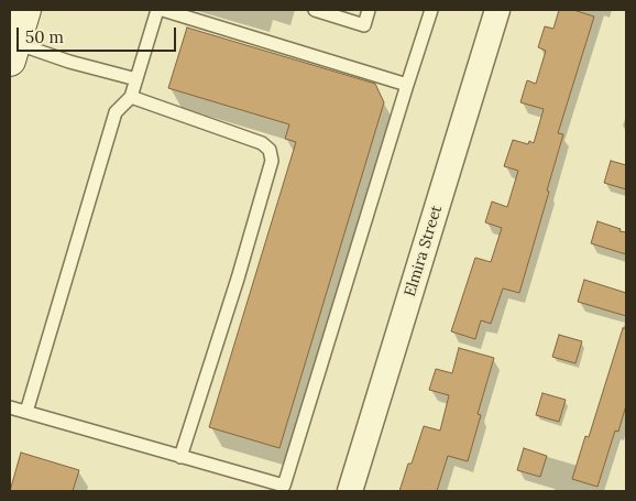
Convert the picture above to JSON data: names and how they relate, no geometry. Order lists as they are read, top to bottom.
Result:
{
  "streets": {
    "street": ["Elmira Street"]
  },
  "scale_bar": "50 m"
}
